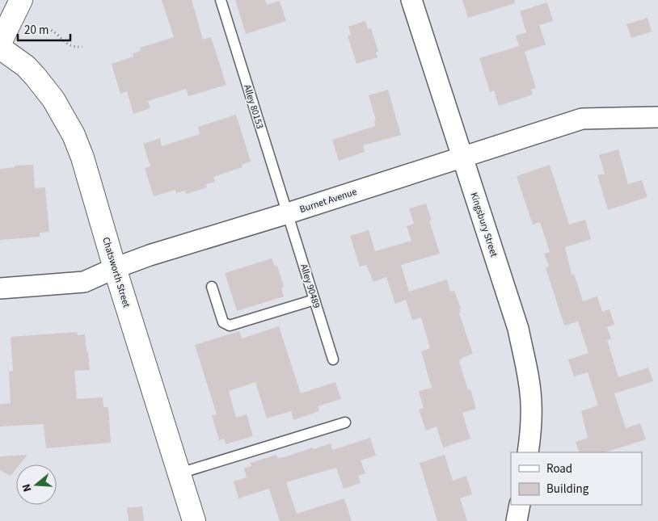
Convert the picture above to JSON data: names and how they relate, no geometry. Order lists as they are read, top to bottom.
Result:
{
  "streets": {
    "main road": ["Chatsworth Street"],
    "street": ["Burnet Avenue", "Kingsbury Street"],
    "lane": ["Alley 80153", "Alley 90489"]
  },
  "crossings": [
    ["Alley 80153", "Burnet Avenue"],
    ["Alley 80153", "Alley 90489"],
    ["Burnet Avenue", "Kingsbury Street"],
    ["Burnet Avenue", "Chatsworth Street"],
    ["Burnet Avenue", "Alley 90489"]
  ],
  "legend": ["Road", "Building"],
  "scale_bar": "20 m",
  "north": "left"
}
